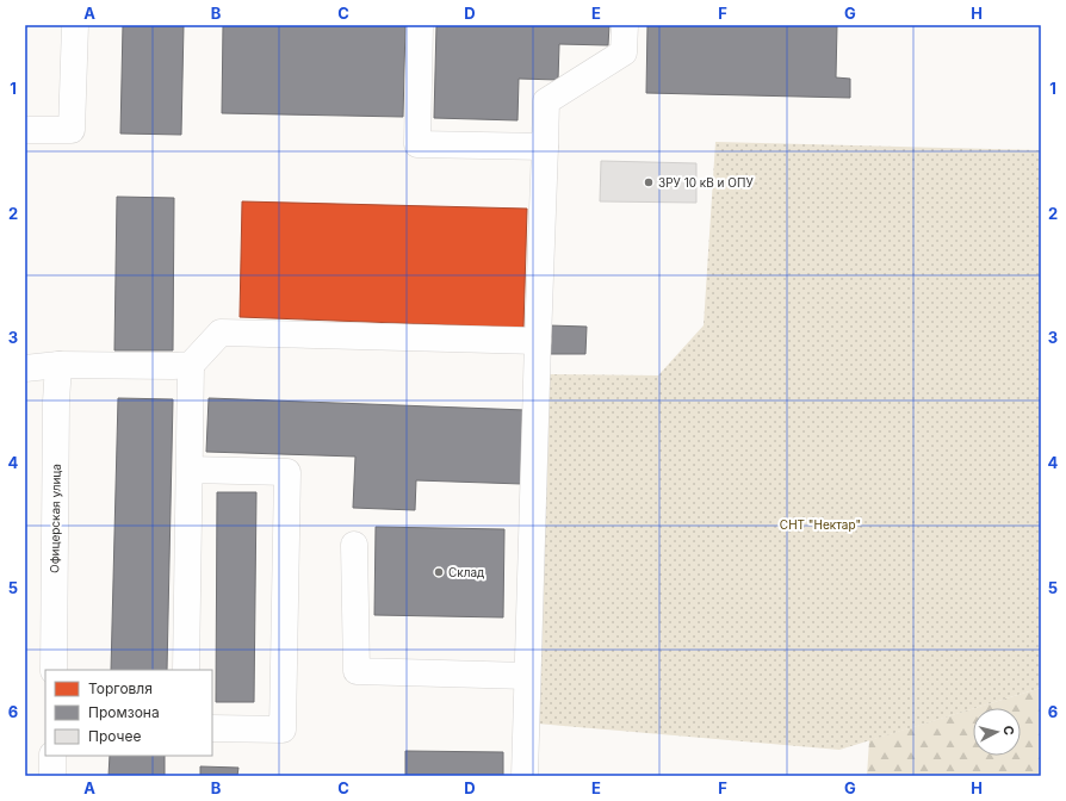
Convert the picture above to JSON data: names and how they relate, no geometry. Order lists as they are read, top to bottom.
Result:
{
  "streets": {
    "street": ["Офицерская улица"]
  },
  "parks": ["СНТ \"Нектар\""],
  "places": ["ЗРУ 10 кВ и ОПУ", "Склад"],
  "legend": ["Торговля", "Промзона", "Прочее"],
  "north": "right",
  "grid": {
    "columns": [
      "A",
      "B",
      "C",
      "D",
      "E",
      "F",
      "G",
      "H"
    ],
    "rows": [
      "1",
      "2",
      "3",
      "4",
      "5",
      "6"
    ]
  }
}
